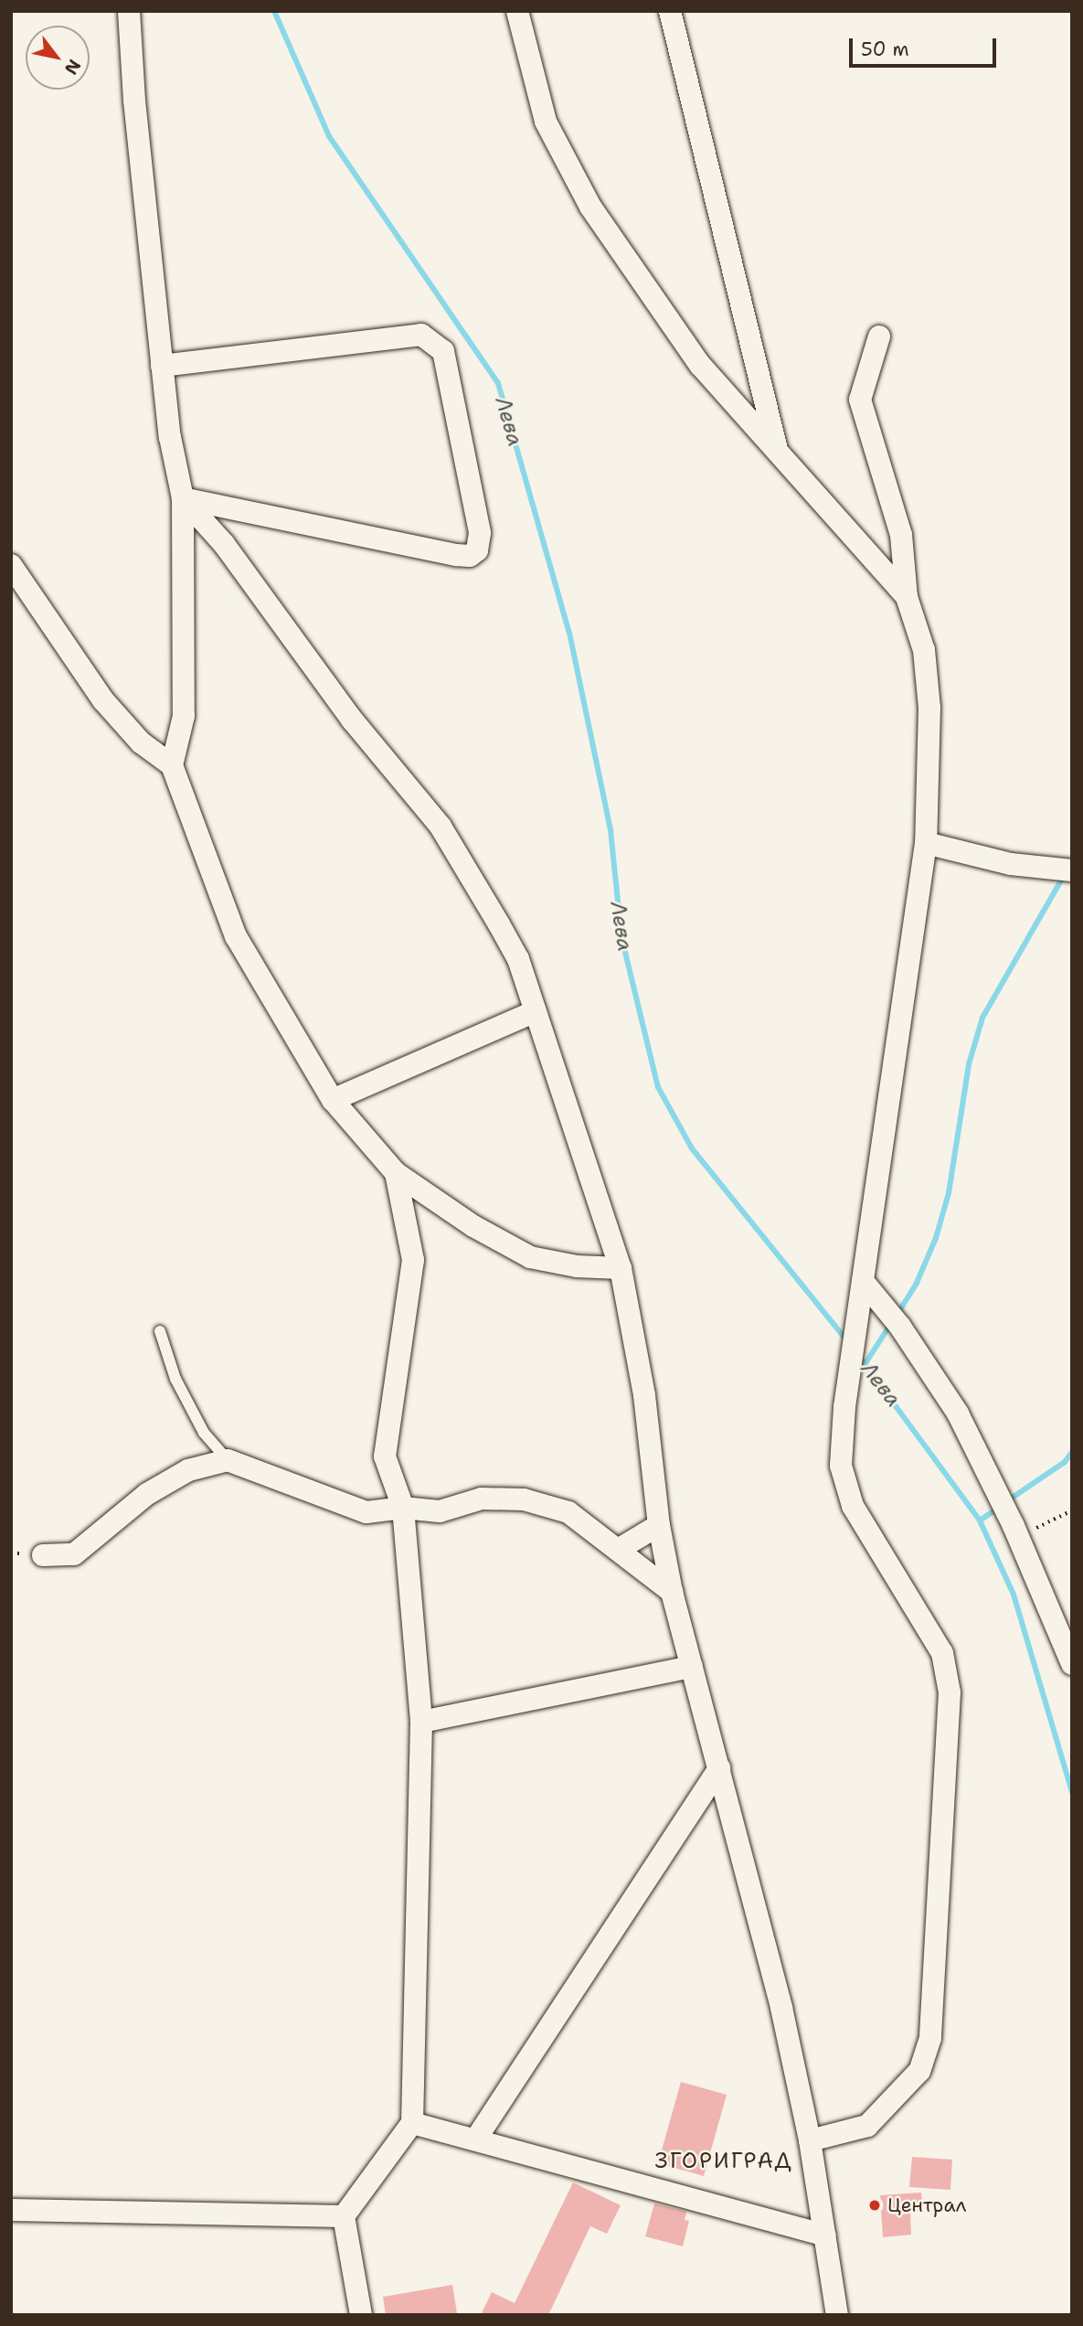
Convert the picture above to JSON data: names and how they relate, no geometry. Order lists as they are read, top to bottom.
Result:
{
  "districts": ["ЗГОРИГРАД"],
  "water": ["Лева"],
  "places": ["Централ"],
  "scale_bar": "50 m",
  "north": "bottom right"
}
